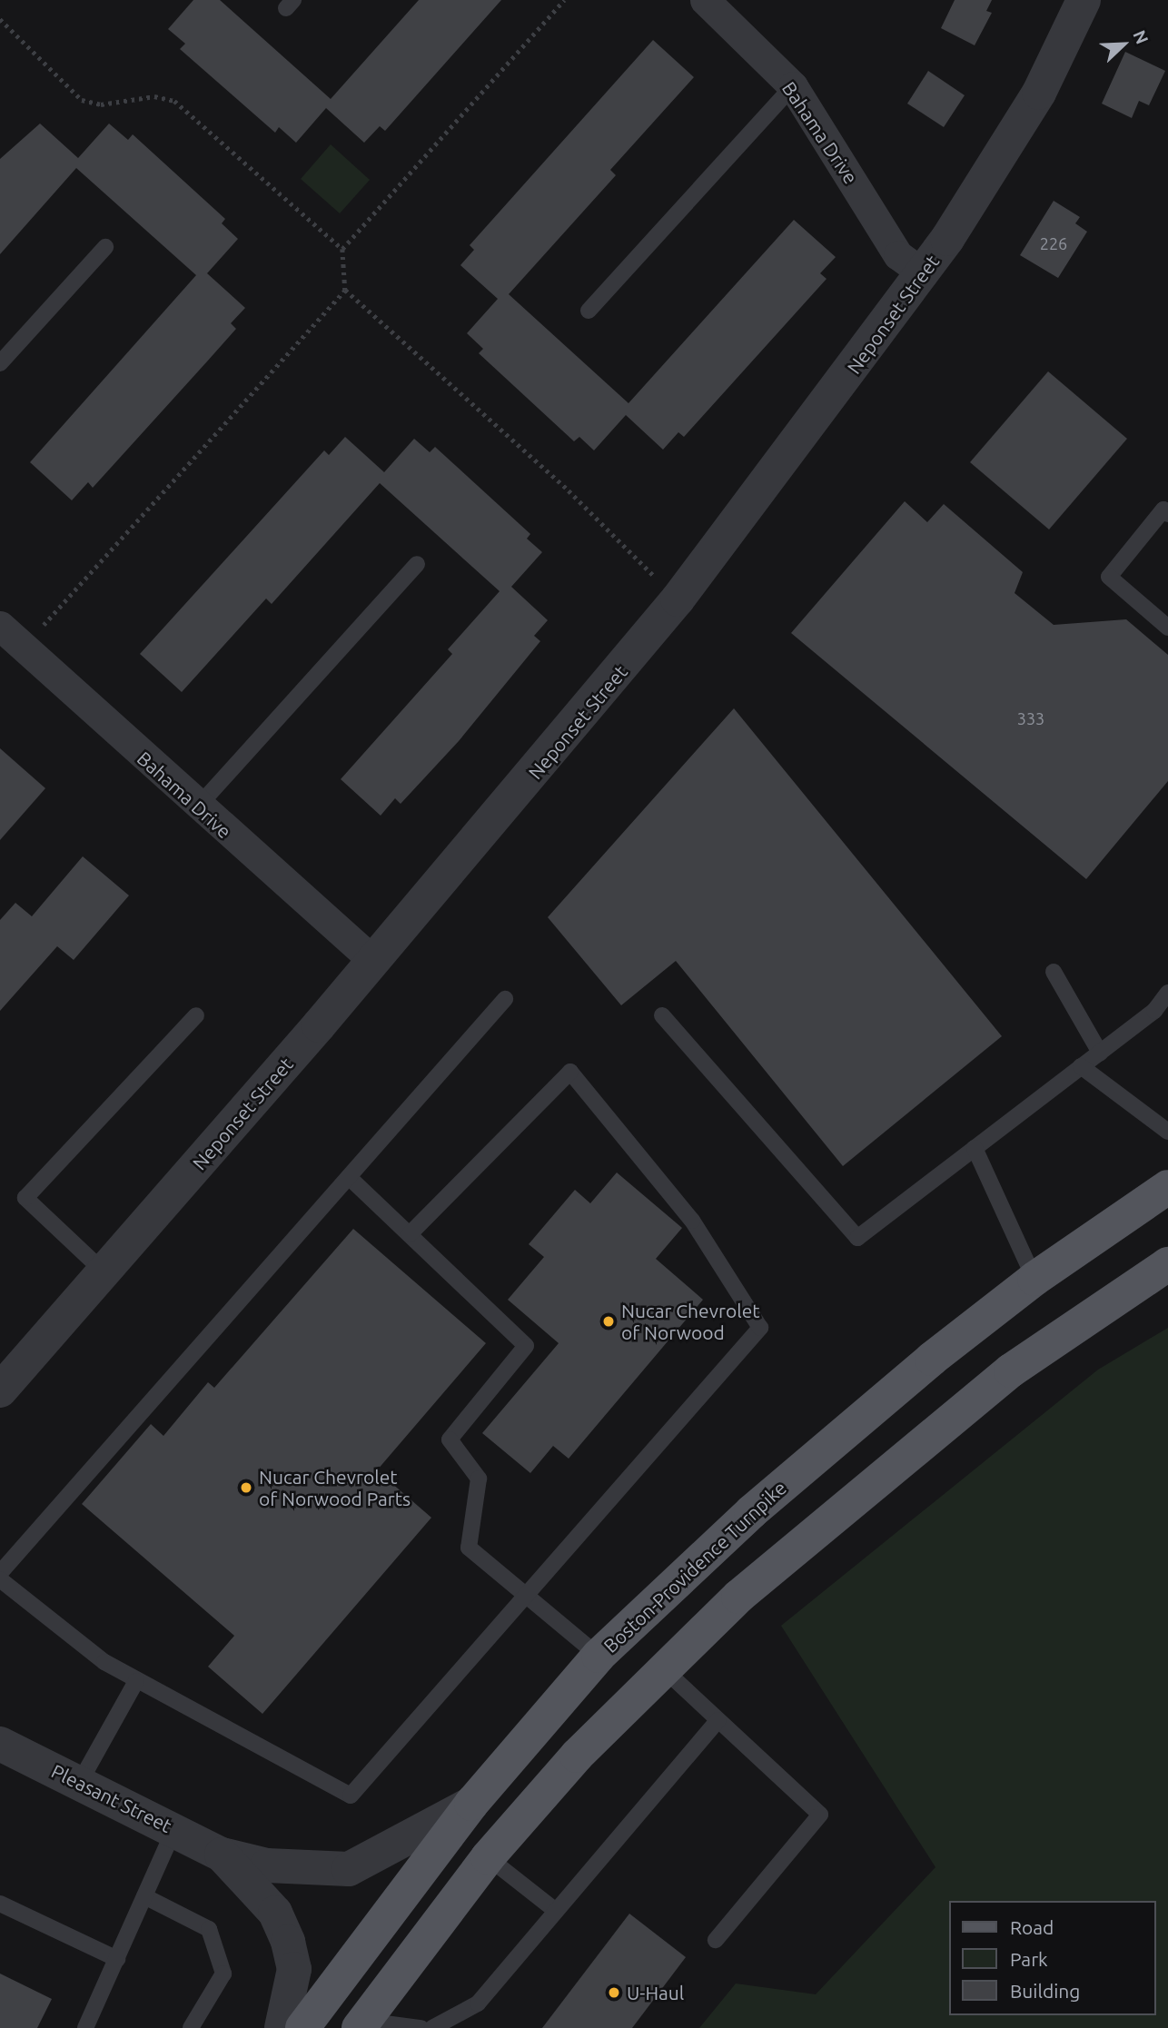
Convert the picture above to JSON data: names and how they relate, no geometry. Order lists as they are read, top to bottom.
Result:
{
  "streets": {
    "main road": ["Boston-Providence Turnpike"],
    "street": ["Bahama Drive", "Neponset Street", "Pleasant Street"]
  },
  "crossings": [
    ["Bahama Drive", "Neponset Street"],
    ["Boston-Providence Turnpike", "Pleasant Street"]
  ],
  "places": ["Nucar Chevrolet of Norwood", "Nucar Chevrolet of Norwood Parts", "U-Haul"],
  "house_numbers": ["226", "333"],
  "legend": ["Road", "Park", "Building"],
  "north": "top right"
}
